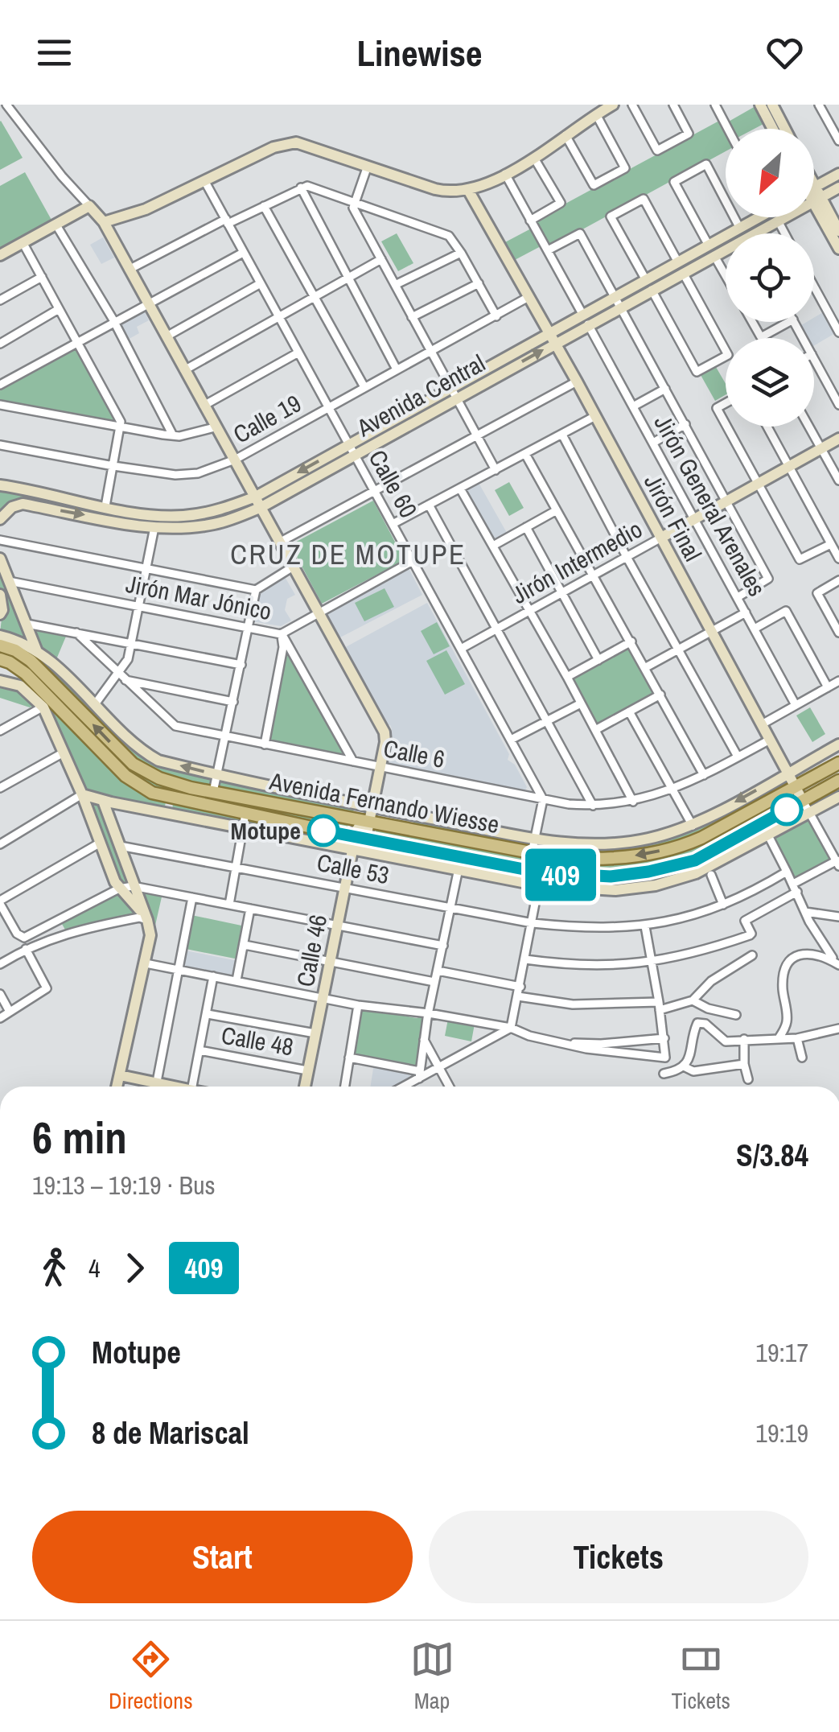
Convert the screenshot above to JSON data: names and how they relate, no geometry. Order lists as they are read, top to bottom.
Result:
{
  "streets": {
    "main road": [
      "Avenida Central",
      "Jirón Final",
      "Jirón Intermedio",
      "Avenida Fernando Wiesse",
      "Calle 46"
    ],
    "street": [
      "Calle 19",
      "Calle 60",
      "Jirón General Arenales",
      "Jirón Mar Jónico",
      "Calle 6",
      "Calle 53",
      "Calle 48"
    ]
  },
  "crossings": [
    ["Avenida Central", "Calle 60"],
    ["Avenida Central", "Jirón General Arenales"],
    ["Avenida Central", "Jirón Final"],
    ["Calle 19", "Calle 60"],
    ["Calle 19", "Jirón Final"],
    ["Calle 60", "Jirón Intermedio"],
    ["Calle 60", "Jirón Mar Jónico"],
    ["Calle 60", "Calle 6"],
    ["Jirón General Arenales", "Jirón Intermedio"],
    ["Jirón Final", "Jirón Intermedio"],
    ["Jirón Final", "Calle 6"],
    ["Jirón Final", "Avenida Fernando Wiesse"],
    ["Avenida Fernando Wiesse", "Calle 46"],
    ["Calle 53", "Calle 46"],
    ["Calle 46", "Calle 48"]
  ],
  "districts": ["CRUZ DE MOTUPE"],
  "places": ["Motupe"],
  "lines": ["bus line 409"],
  "north": "bottom left",
  "page": {
    "header": "Linewise",
    "on_map": "409",
    "heading": ["6 min", "19:13 – 19:19 · Bus", "S/3.84"],
    "legs": ["4", "409"],
    "list": [
      {
        "name": "Motupe",
        "value": "19:17"
      },
      {
        "name": "8 de Mariscal",
        "value": "19:19"
      }
    ],
    "buttons": ["Start", "Tickets"],
    "tabs": ["Directions", "Map", "Tickets"]
  }
}
